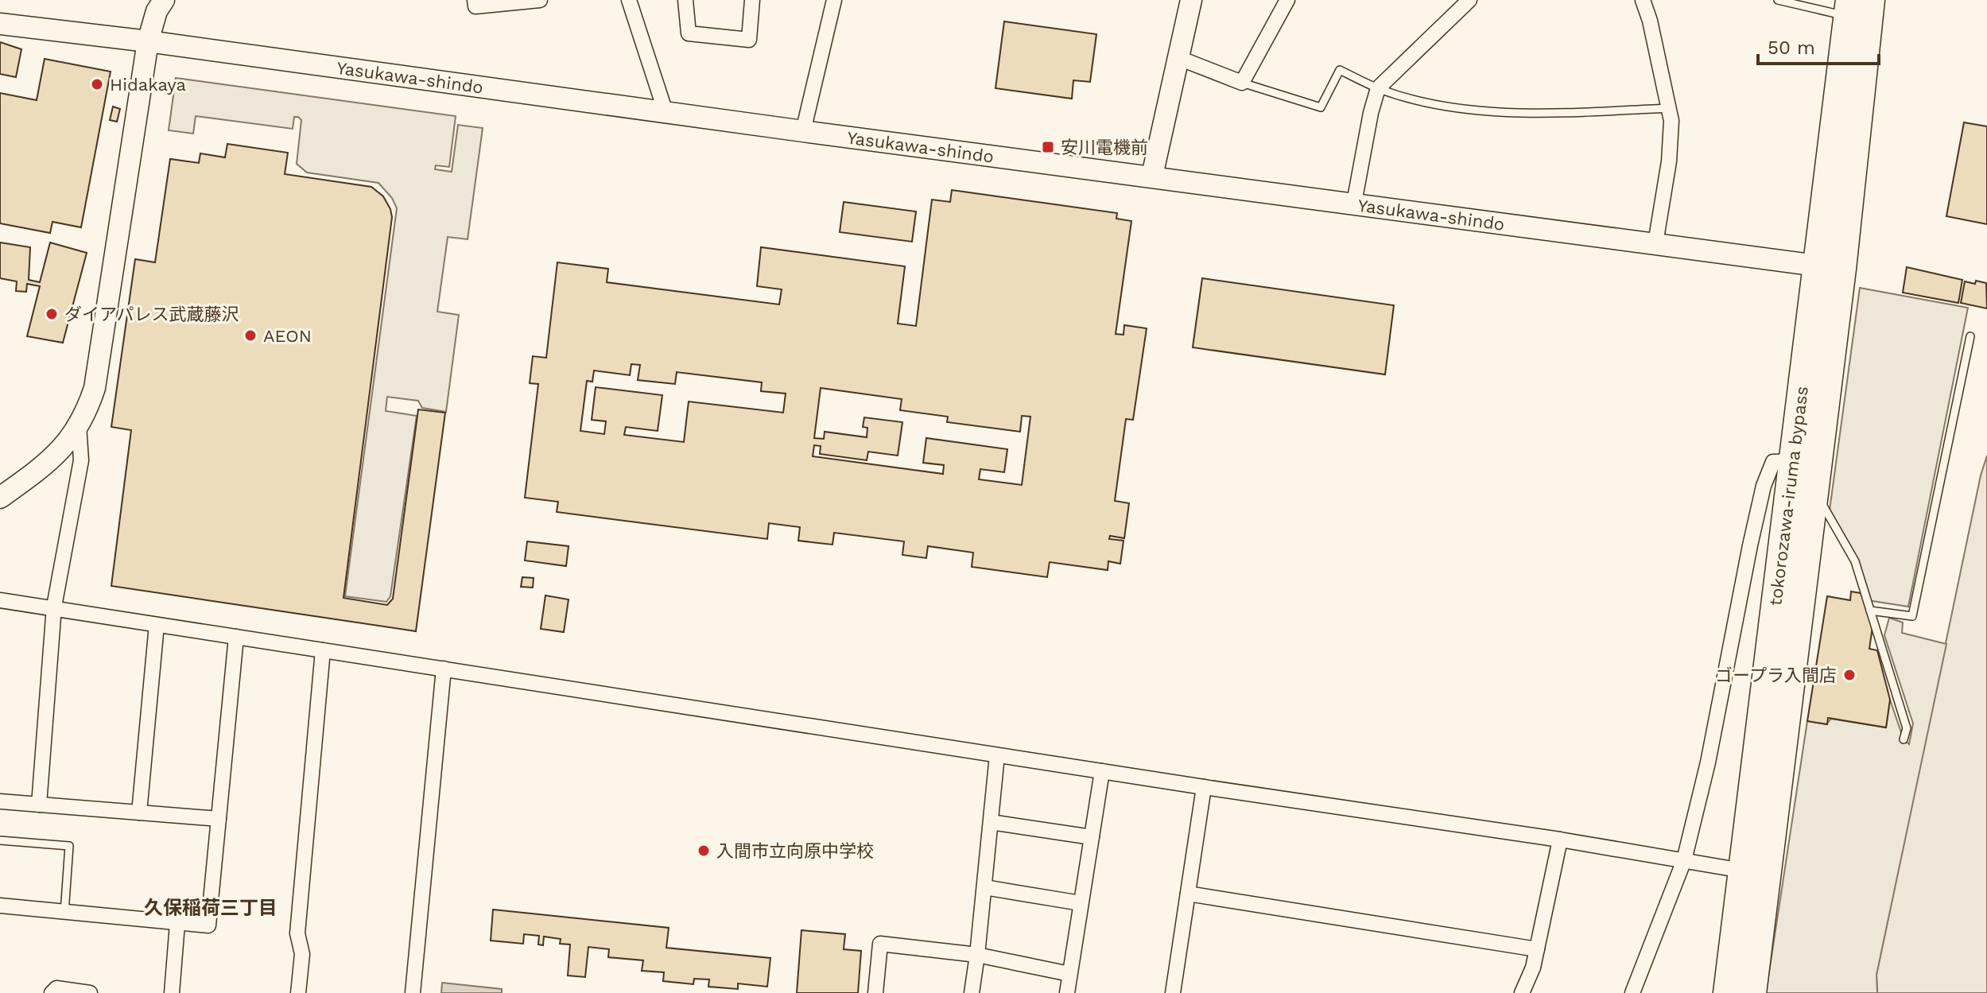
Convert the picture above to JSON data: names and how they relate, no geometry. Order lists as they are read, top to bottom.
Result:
{
  "streets": {
    "highway": ["tokorozawa-iruma bypass"],
    "street": ["Yasukawa-shindo"]
  },
  "crossings": [
    ["Yasukawa-shindo", "tokorozawa-iruma bypass"]
  ],
  "districts": ["久保稲荷三丁目"],
  "places": {
    "other": [
      "Hidakaya",
      "ダイアパレス武蔵藤沢",
      "AEON",
      "ゴープラ入間店",
      "入間市立向原中学校"
    ],
    "transit": ["安川電機前"]
  },
  "scale_bar": "50 m"
}
